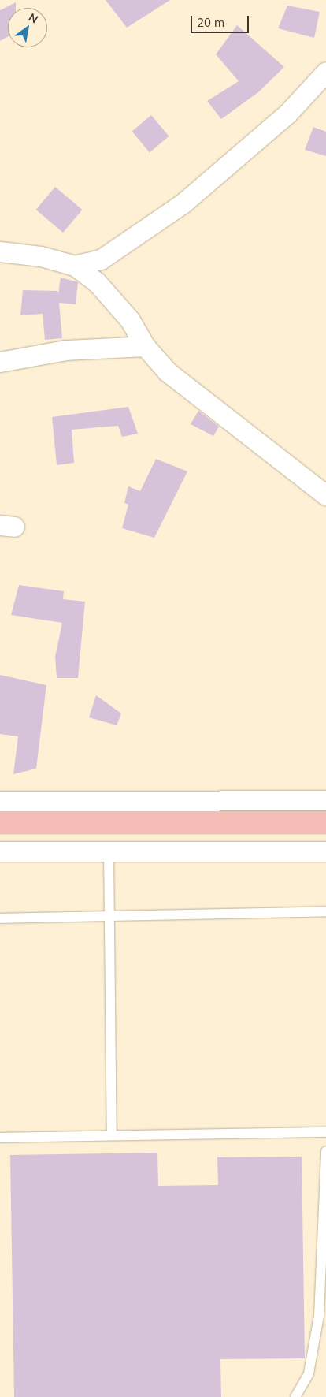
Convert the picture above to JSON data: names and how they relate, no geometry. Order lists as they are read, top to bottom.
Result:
{
  "scale_bar": "20 m",
  "north": "top right"
}
